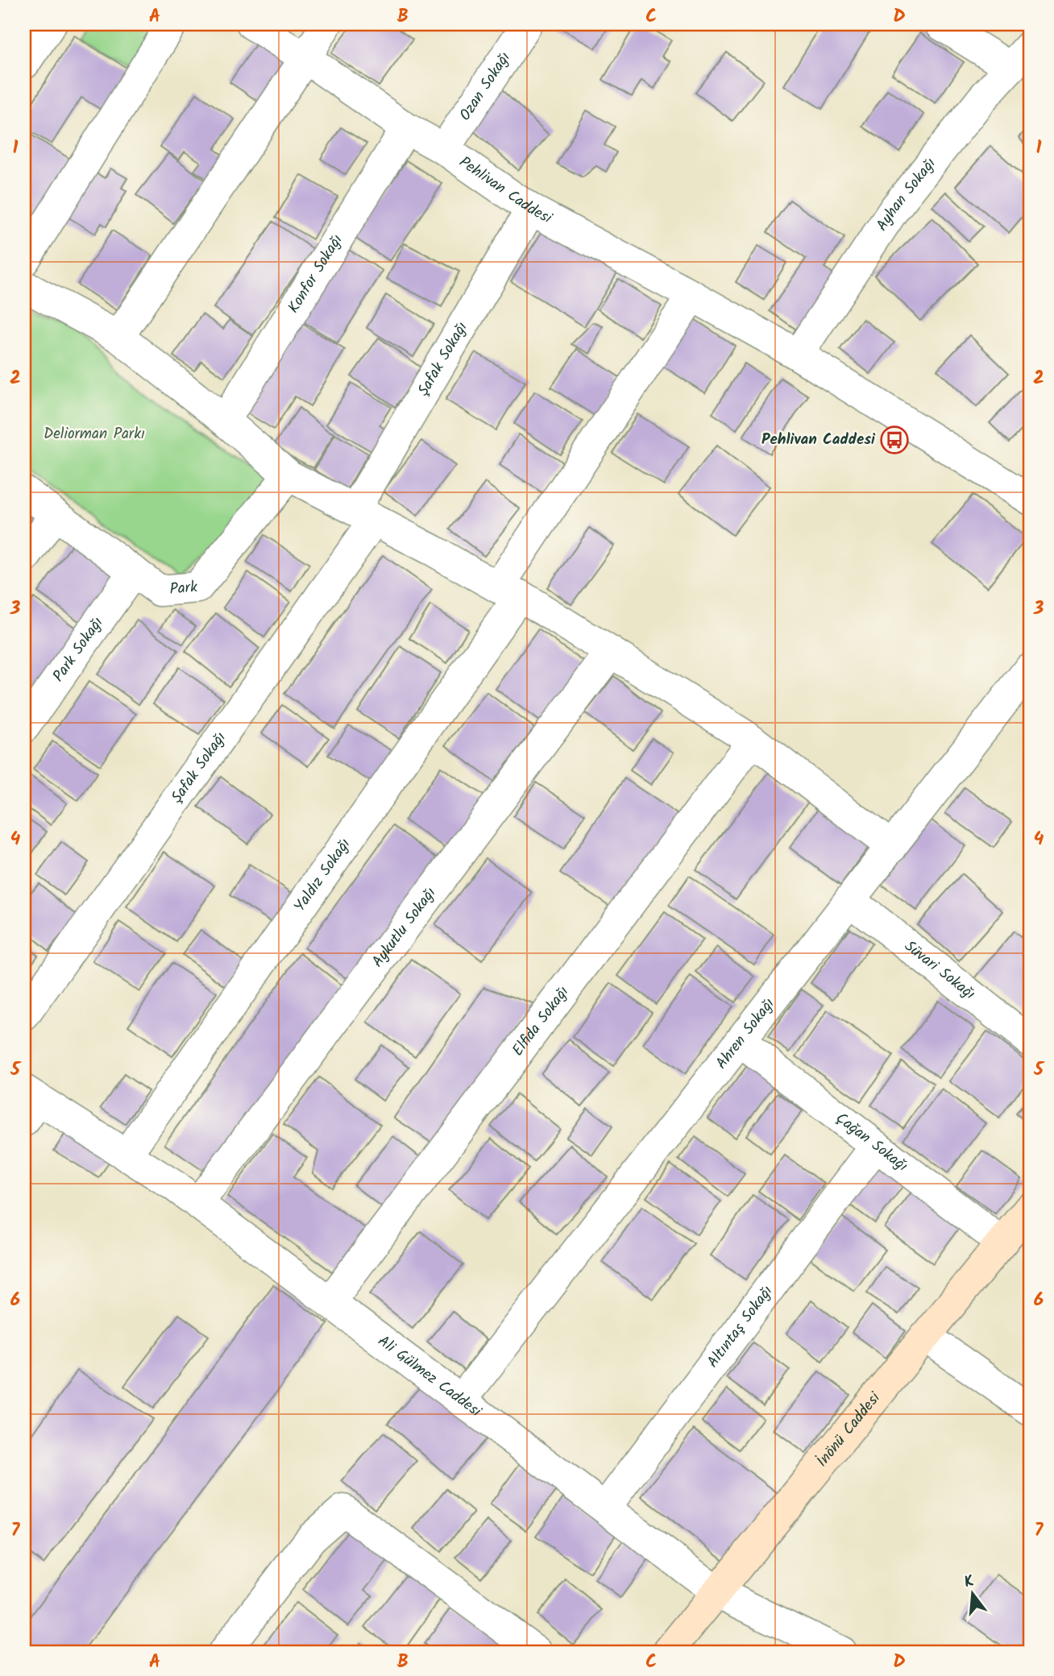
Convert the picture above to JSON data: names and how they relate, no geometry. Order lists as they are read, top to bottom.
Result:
{
  "streets": {
    "street": [
      "Ozan Sokağı",
      "Pehlivan Caddesi",
      "Ayhan Sokağı",
      "Konfor Sokağı",
      "Şafak Sokağı",
      "Park",
      "Park Sokağı",
      "Yaldız Sokağı",
      "Aykutlu Sokağı",
      "Süvari Sokağı",
      "Elfida Sokağı",
      "Ahren Sokağı",
      "Çağan Sokağı",
      "Altıntaş Sokağı",
      "Ali Gülmez Caddesi",
      "İnönü Caddesi"
    ]
  },
  "crossings": [
    ["Ozan Sokağı", "Pehlivan Caddesi"],
    ["Pehlivan Caddesi", "Ayhan Sokağı"],
    ["Pehlivan Caddesi", "Konfor Sokağı"],
    ["Pehlivan Caddesi", "Şafak Sokağı"],
    ["Pehlivan Caddesi", "Yaldız Sokağı"],
    ["Park", "Park Sokağı"],
    ["Yaldız Sokağı", "Ali Gülmez Caddesi"],
    ["Aykutlu Sokağı", "Ali Gülmez Caddesi"],
    ["Süvari Sokağı", "Ahren Sokağı"],
    ["Elfida Sokağı", "Ali Gülmez Caddesi"],
    ["Ahren Sokağı", "Çağan Sokağı"],
    ["Ahren Sokağı", "Ali Gülmez Caddesi"],
    ["Çağan Sokağı", "Altıntaş Sokağı"],
    ["Çağan Sokağı", "İnönü Caddesi"],
    ["Altıntaş Sokağı", "Ali Gülmez Caddesi"],
    ["Ali Gülmez Caddesi", "İnönü Caddesi"]
  ],
  "parks": ["Deliorman Parkı"],
  "places": {
    "bus stop": ["Pehlivan Caddesi"]
  },
  "north": "top",
  "grid": {
    "columns": [
      "A",
      "B",
      "C",
      "D"
    ],
    "rows": [
      "1",
      "2",
      "3",
      "4",
      "5",
      "6",
      "7"
    ]
  }
}
